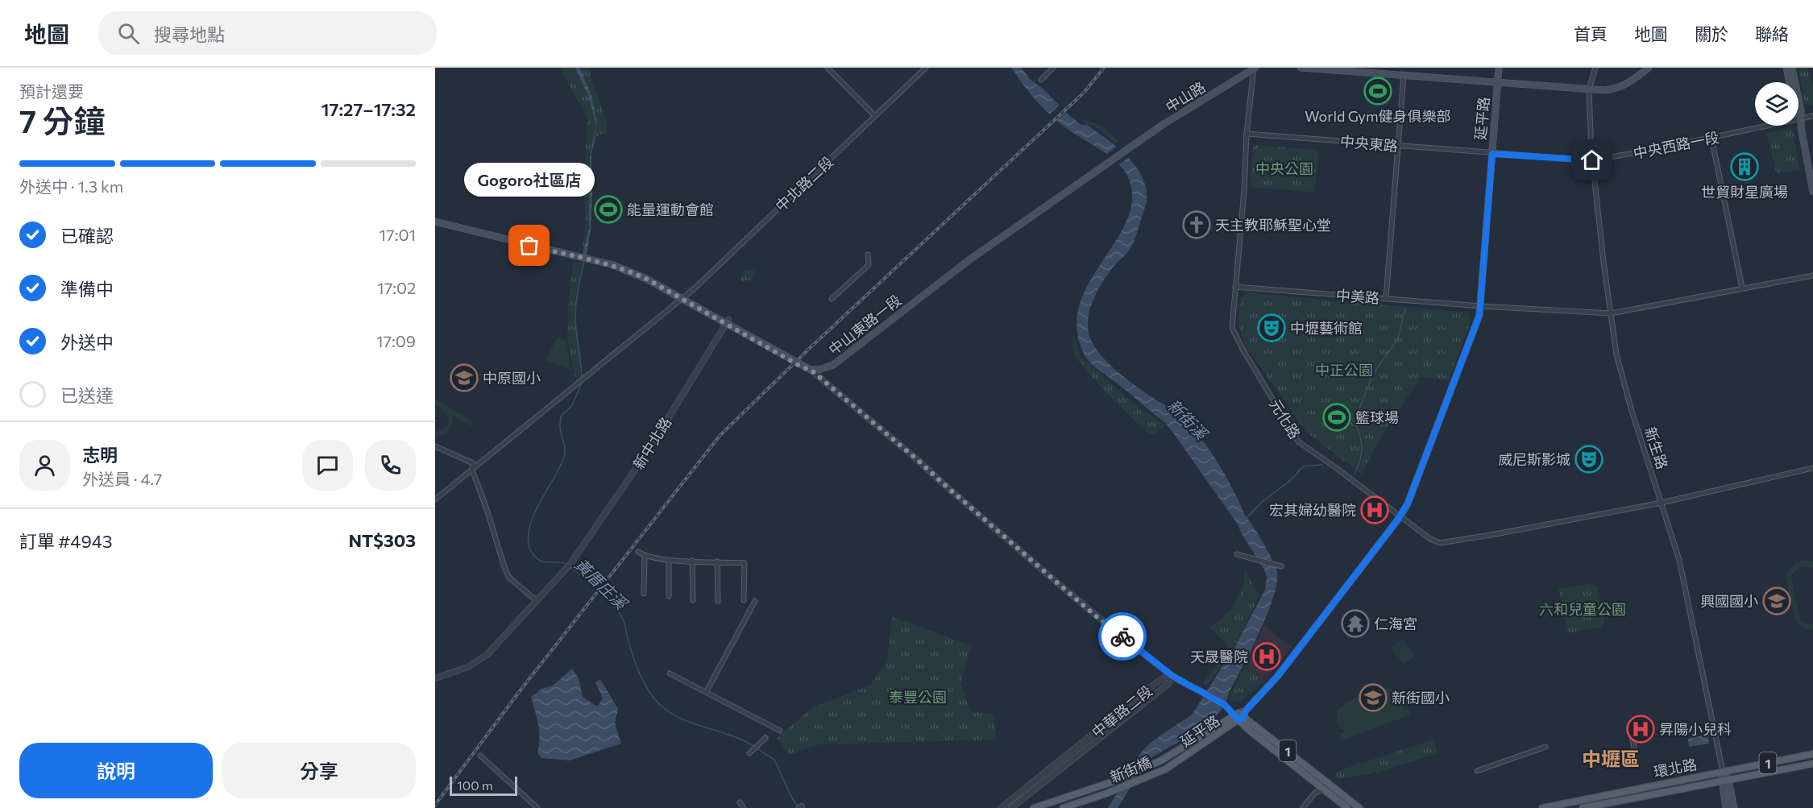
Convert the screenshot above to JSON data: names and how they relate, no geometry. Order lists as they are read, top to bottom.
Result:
{
  "streets": {
    "main road": [
      "中山路",
      "延平路",
      "中山東路一段",
      "新生路",
      "1",
      "環北路",
      "新街橋"
    ],
    "street": [
      "中央東路",
      "中央西路一段",
      "中北路二段",
      "中美路",
      "元化路",
      "新中北路",
      "中華路二段"
    ]
  },
  "crossings": [
    ["中山路", "中山東路一段"],
    ["中山路", "元化路"],
    ["延平路", "中央東路"],
    ["延平路", "中央西路一段"],
    ["延平路", "中美路"],
    ["延平路", "元化路"],
    ["延平路", "1"],
    ["延平路", "新街橋"],
    ["中央東路", "中央西路一段"],
    ["中央東路", "元化路"],
    ["中央西路一段", "新生路"],
    ["中美路", "元化路"],
    ["中美路", "新生路"],
    ["元化路", "新生路"],
    ["新生路", "環北路"]
  ],
  "districts": ["中壢區"],
  "water": ["新街溪", "黃厝庄溪"],
  "parks": [
    "中央公園",
    "中正公園",
    "六和兒童公園",
    "泰豐公園"
  ],
  "places": {
    "sports": ["World Gym健身俱樂部", "能量運動會館", "籃球場"],
    "building": ["世貿財星廣場"],
    "church": ["天主教耶穌聖心堂"],
    "other": ["Gogoro社區店"],
    "theatre": ["中壢藝術館", "威尼斯影城"],
    "school or university": ["中原國小", "興國國小", "新街國小"],
    "hospital": ["宏其婦幼醫院", "天晟醫院", "昇陽小兒科"],
    "temple": ["仁海宮"]
  },
  "scale_bar": "100 m",
  "page": {
    "header": "地圖",
    "search": "搜尋地點",
    "nav": [
      "首頁",
      "地圖",
      "關於",
      "聯絡"
    ],
    "heading": ["7 分鐘", "預計還要", "17:27–17:32"],
    "panel": [
      "志明",
      "外送員 · 4.7",
      "訂單 #4943",
      "NT$303"
    ],
    "bar": "外送中 · 1.3 km",
    "bubble": "Gogoro社區店",
    "list": [
      ["已確認", "17:01"],
      ["準備中", "17:02"],
      ["外送中", "17:09"],
      "已送達"
    ],
    "buttons": ["說明", "分享"],
    "scale": "100 m"
  }
}
